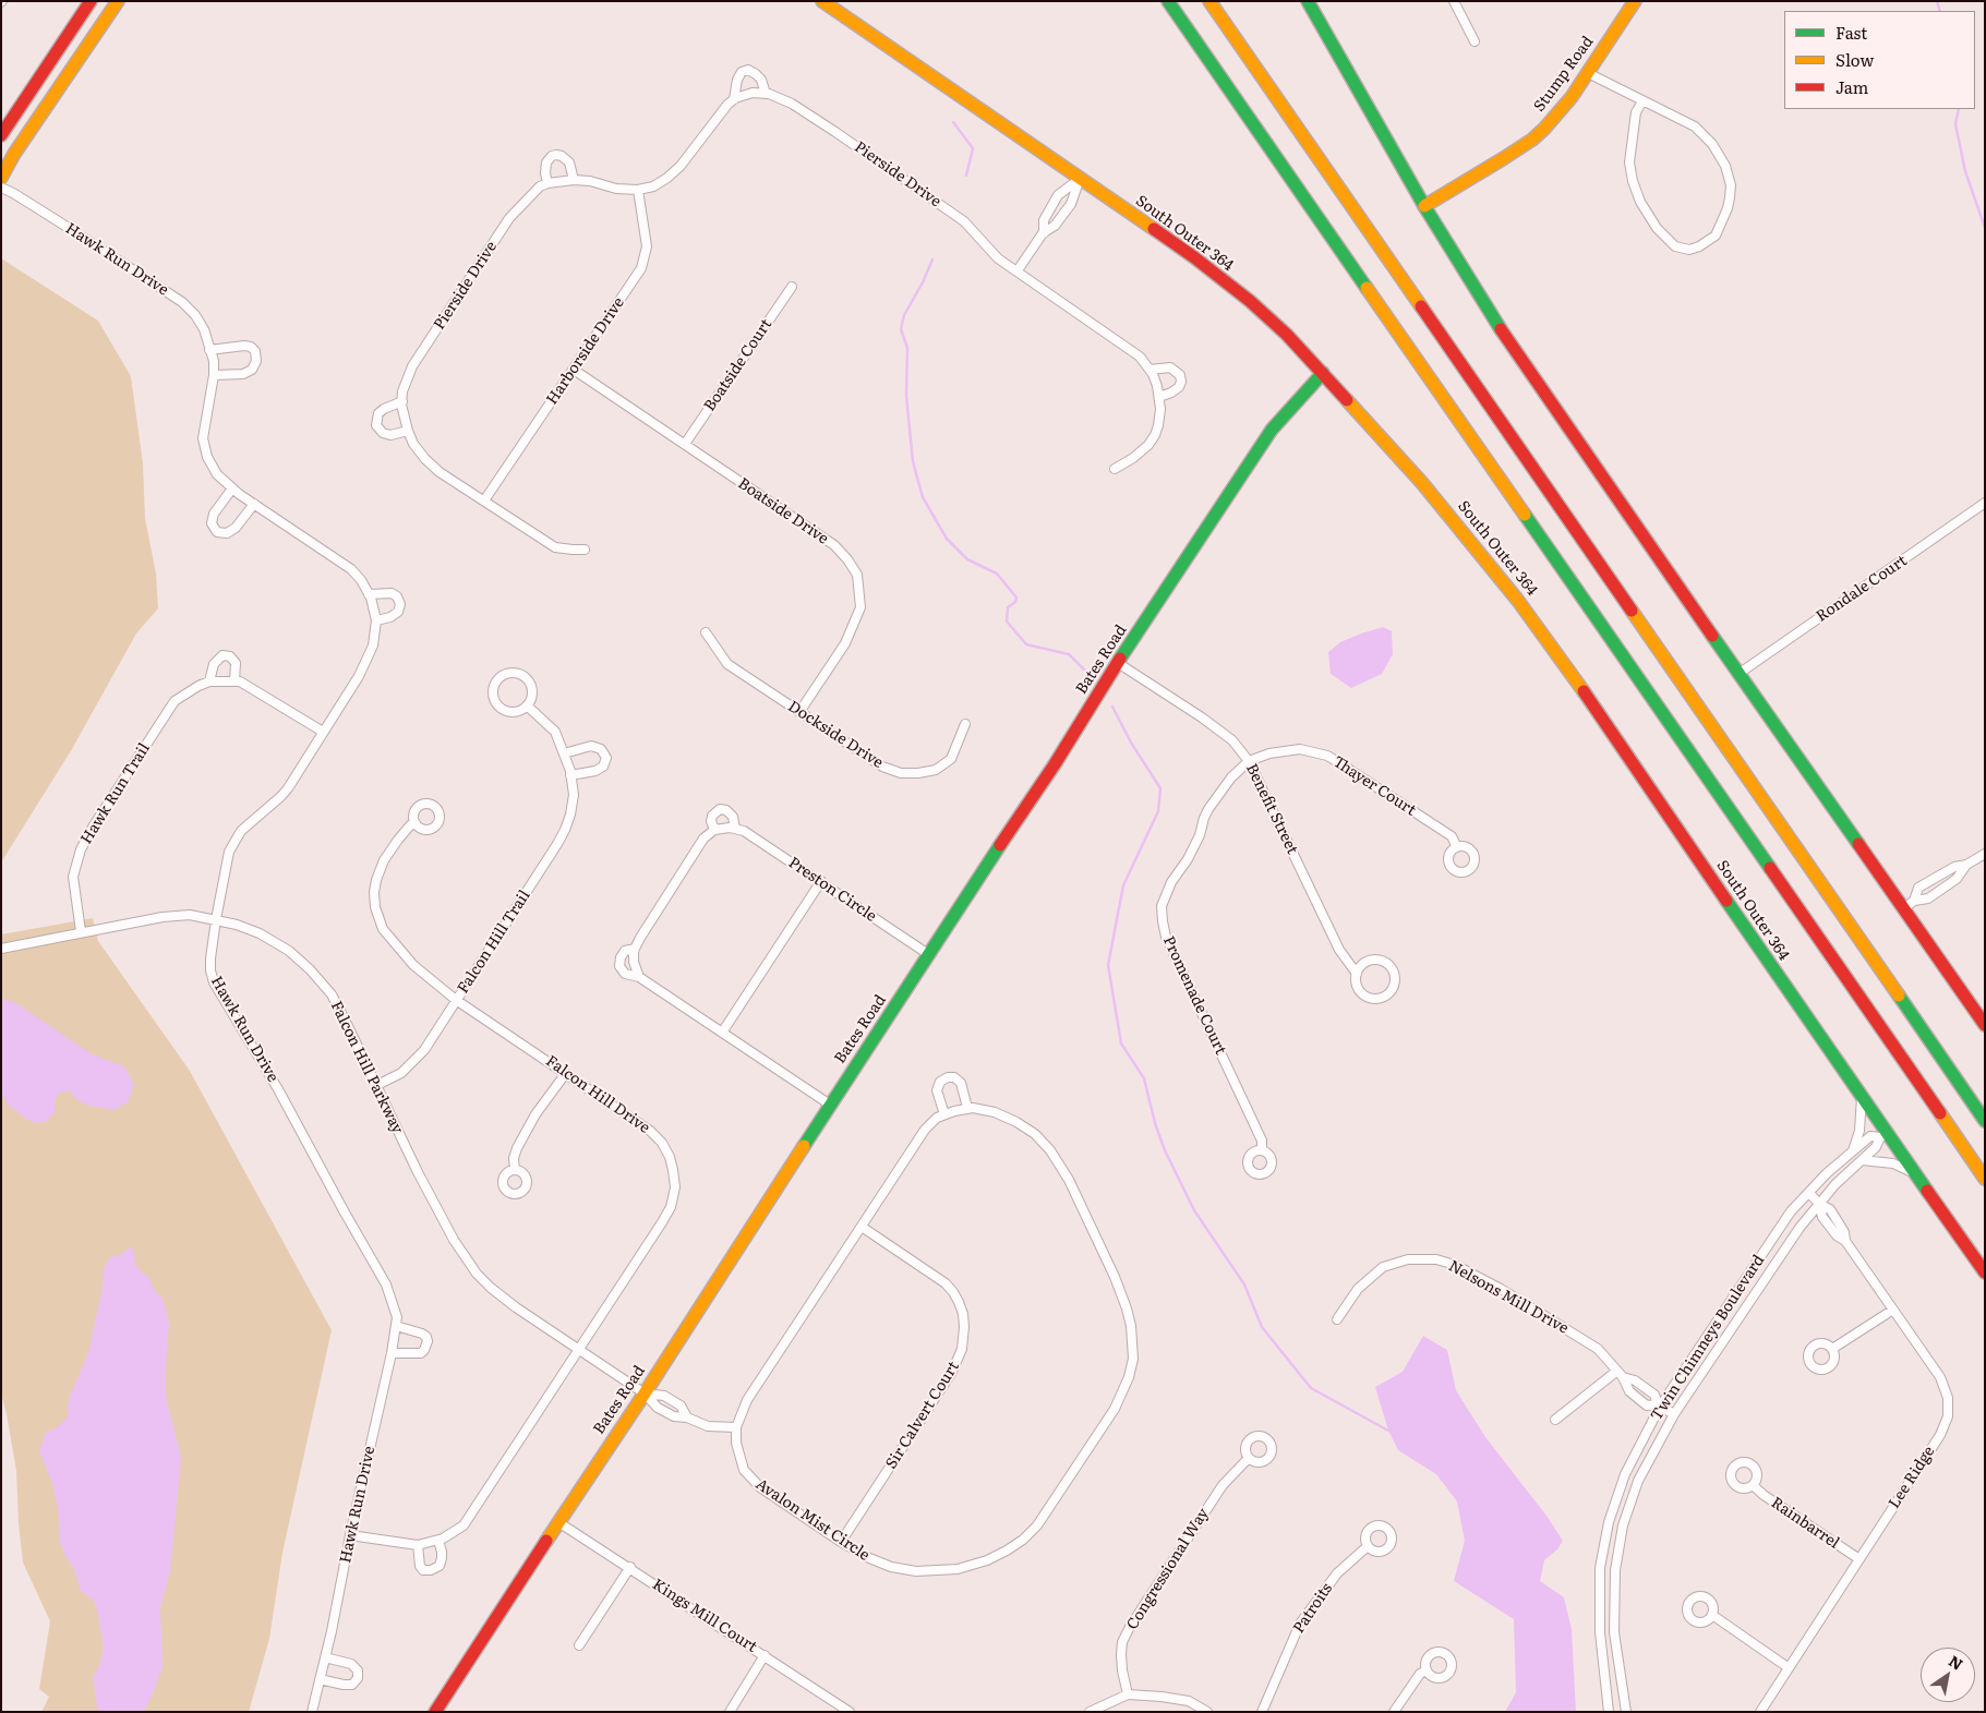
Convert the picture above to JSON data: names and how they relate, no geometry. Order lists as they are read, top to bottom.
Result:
{
  "streets": {
    "main road": ["Stump Road", "South Outer 364", "Bates Road"],
    "street": [
      "Pierside Drive",
      "Hawk Run Drive",
      "Harborside Drive",
      "Boatside Court",
      "Boatside Drive",
      "Rondale Court",
      "Dockside Drive",
      "Thayer Court",
      "Hawk Run Trail",
      "Benefit Street",
      "Preston Circle",
      "Falcon Hill Trail",
      "Promenade Court",
      "Falcon Hill Parkway",
      "Falcon Hill Drive",
      "Nelsons Mill Drive",
      "Twin Chimneys Boulevard",
      "Sir Calvert Court",
      "Lee Ridge",
      "Avalon Mist Circle",
      "Rainbarrel",
      "Congressional Way",
      "Patroits",
      "Kings Mill Court"
    ]
  },
  "crossings": [
    ["Pierside Drive", "Harborside Drive"],
    ["South Outer 364", "Bates Road"],
    ["South Outer 364", "Twin Chimneys Boulevard"],
    ["Hawk Run Drive", "Hawk Run Trail"],
    ["Hawk Run Drive", "Falcon Hill Parkway"],
    ["Hawk Run Drive", "Falcon Hill Drive"],
    ["Harborside Drive", "Boatside Drive"],
    ["Boatside Court", "Boatside Drive"],
    ["Boatside Drive", "Dockside Drive"],
    ["Bates Road", "Benefit Street"],
    ["Bates Road", "Preston Circle"],
    ["Bates Road", "Falcon Hill Parkway"],
    ["Bates Road", "Kings Mill Court"],
    ["Thayer Court", "Benefit Street"],
    ["Thayer Court", "Promenade Court"],
    ["Hawk Run Trail", "Falcon Hill Parkway"],
    ["Benefit Street", "Promenade Court"],
    ["Falcon Hill Trail", "Falcon Hill Parkway"],
    ["Falcon Hill Trail", "Falcon Hill Drive"],
    ["Falcon Hill Parkway", "Falcon Hill Drive"],
    ["Falcon Hill Parkway", "Avalon Mist Circle"],
    ["Nelsons Mill Drive", "Twin Chimneys Boulevard"],
    ["Twin Chimneys Boulevard", "Lee Ridge"],
    ["Sir Calvert Court", "Avalon Mist Circle"],
    ["Lee Ridge", "Rainbarrel"]
  ],
  "legend": ["Fast", "Slow", "Jam"],
  "north": "top right"
}
